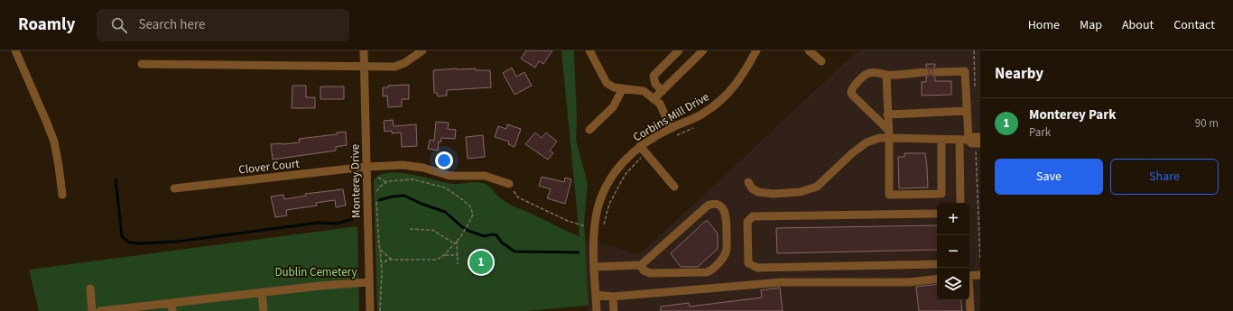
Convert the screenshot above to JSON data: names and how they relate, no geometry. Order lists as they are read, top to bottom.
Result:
{
  "streets": {
    "street": ["Corbins Mill Drive", "Clover Court", "Monterey Drive"]
  },
  "crossings": [
    ["Clover Court", "Monterey Drive"]
  ],
  "parks": ["Dublin Cemetery"],
  "page": {
    "header": "Roamly",
    "search": "Search here",
    "nav": [
      "Home",
      "Map",
      "About",
      "Contact"
    ],
    "heading": "Nearby",
    "list": [
      {
        "mark": "1",
        "name": "Monterey Park",
        "note": "Park",
        "value": "90 m"
      }
    ],
    "buttons": ["Save", "Share"],
    "map_buttons": ["+", "−"],
    "pins": "1"
  }
}
